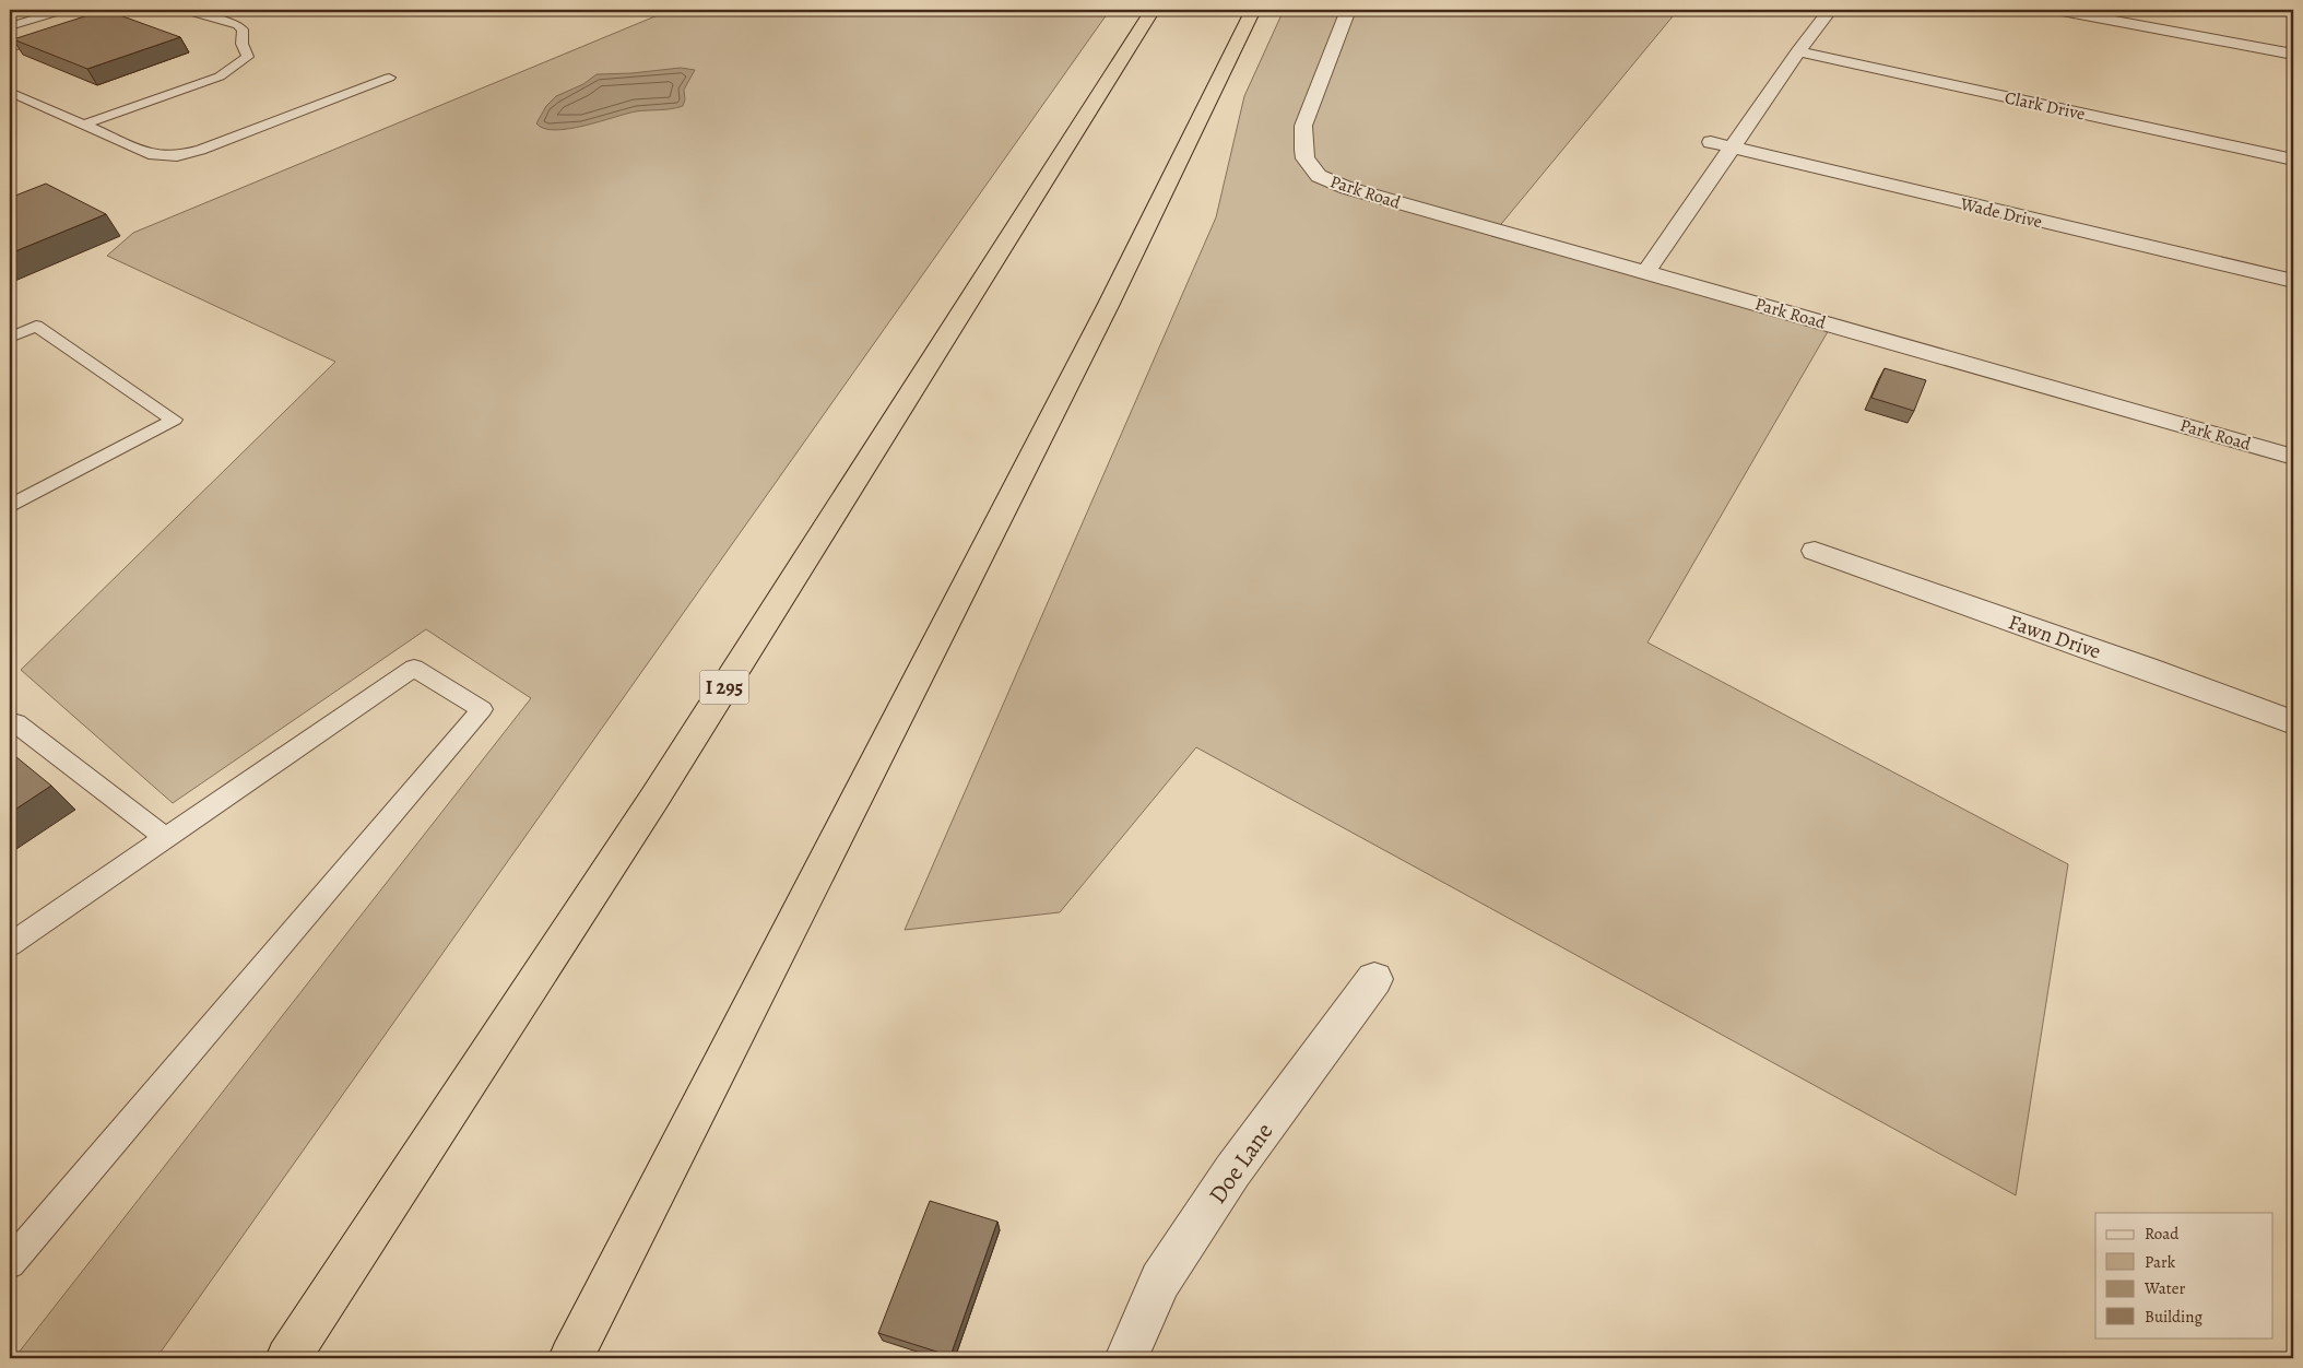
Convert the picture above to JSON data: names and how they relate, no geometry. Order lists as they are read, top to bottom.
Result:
{
  "streets": {
    "highway": ["I 295"],
    "street": [
      "Clark Drive",
      "Park Road",
      "Wade Drive",
      "Fawn Drive",
      "Doe Lane"
    ]
  },
  "legend": [
    "Road",
    "Park",
    "Water",
    "Building"
  ]
}
